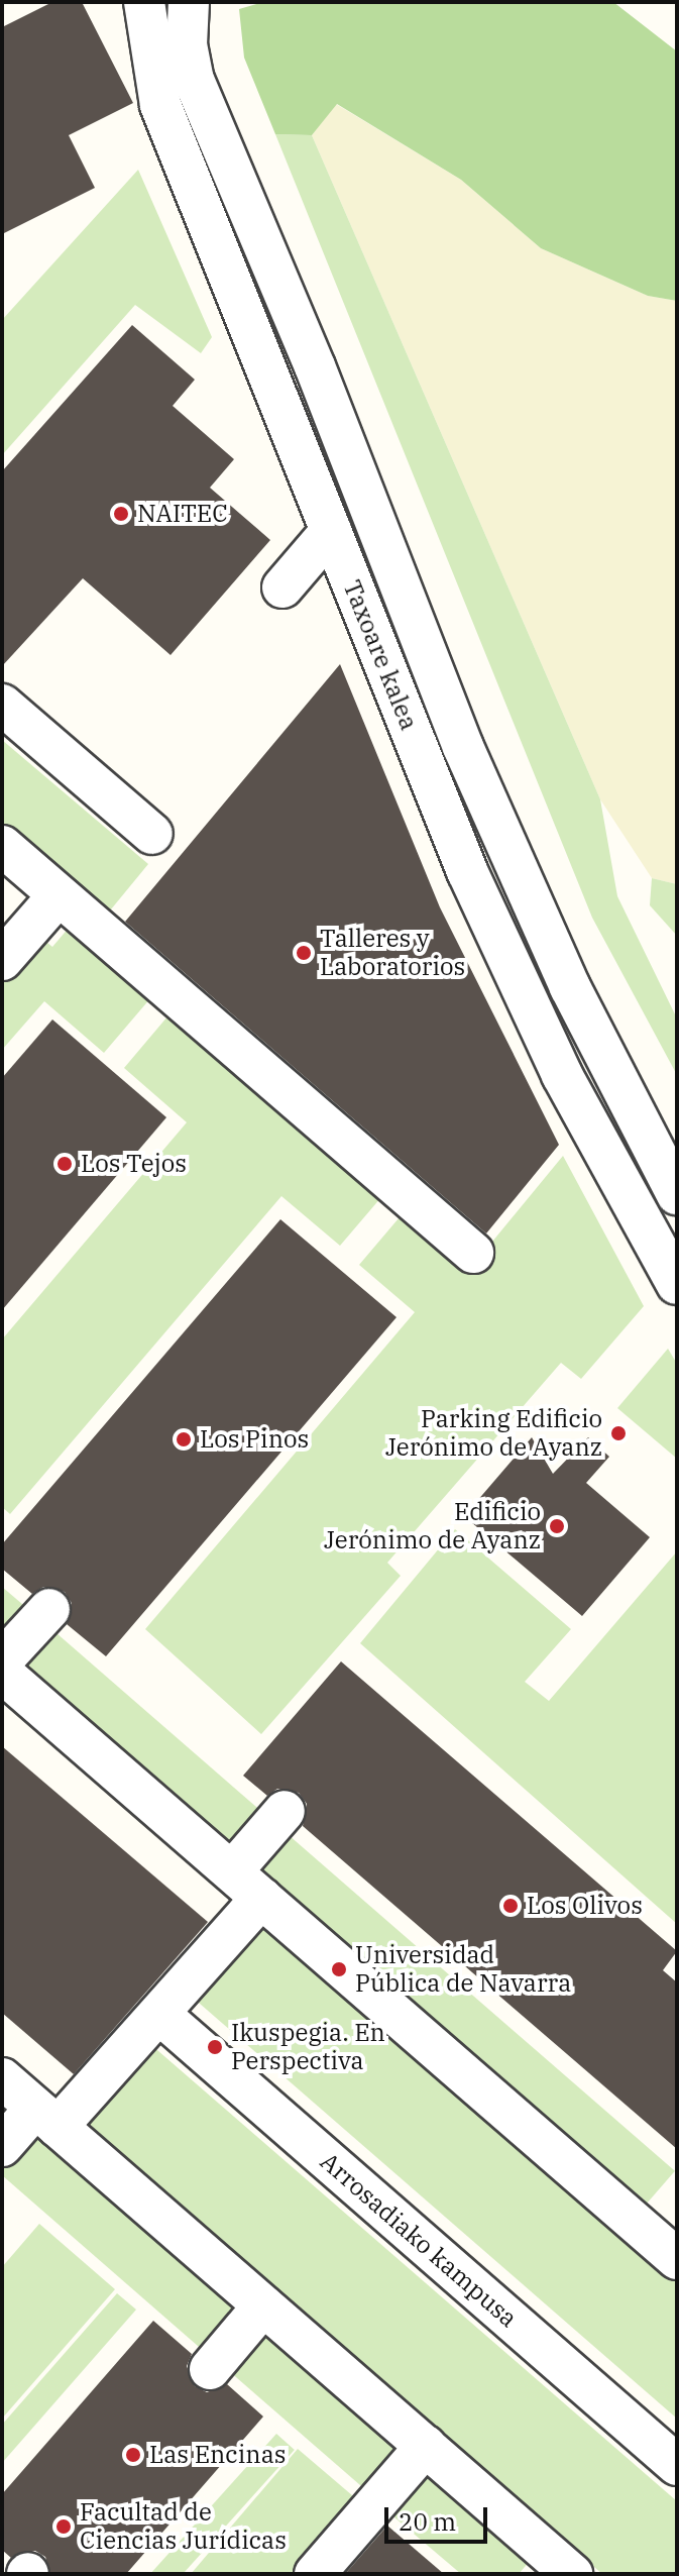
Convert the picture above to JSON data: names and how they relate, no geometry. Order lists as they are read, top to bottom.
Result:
{
  "streets": {
    "street": ["Taxoare kalea", "Arrosadiako kampusa"]
  },
  "places": [
    "NAITEC",
    "Talleres y Laboratorios",
    "Los Tejos",
    "Parking Edificio Jerónimo de Ayanz",
    "Los Pinos",
    "Edificio Jerónimo de Ayanz",
    "Los Olivos",
    "Universidad Pública de Navarra",
    "Ikuspegia. En Perspectiva",
    "Las Encinas",
    "Facultad de Ciencias Jurídicas"
  ],
  "scale_bar": "20 m"
}
